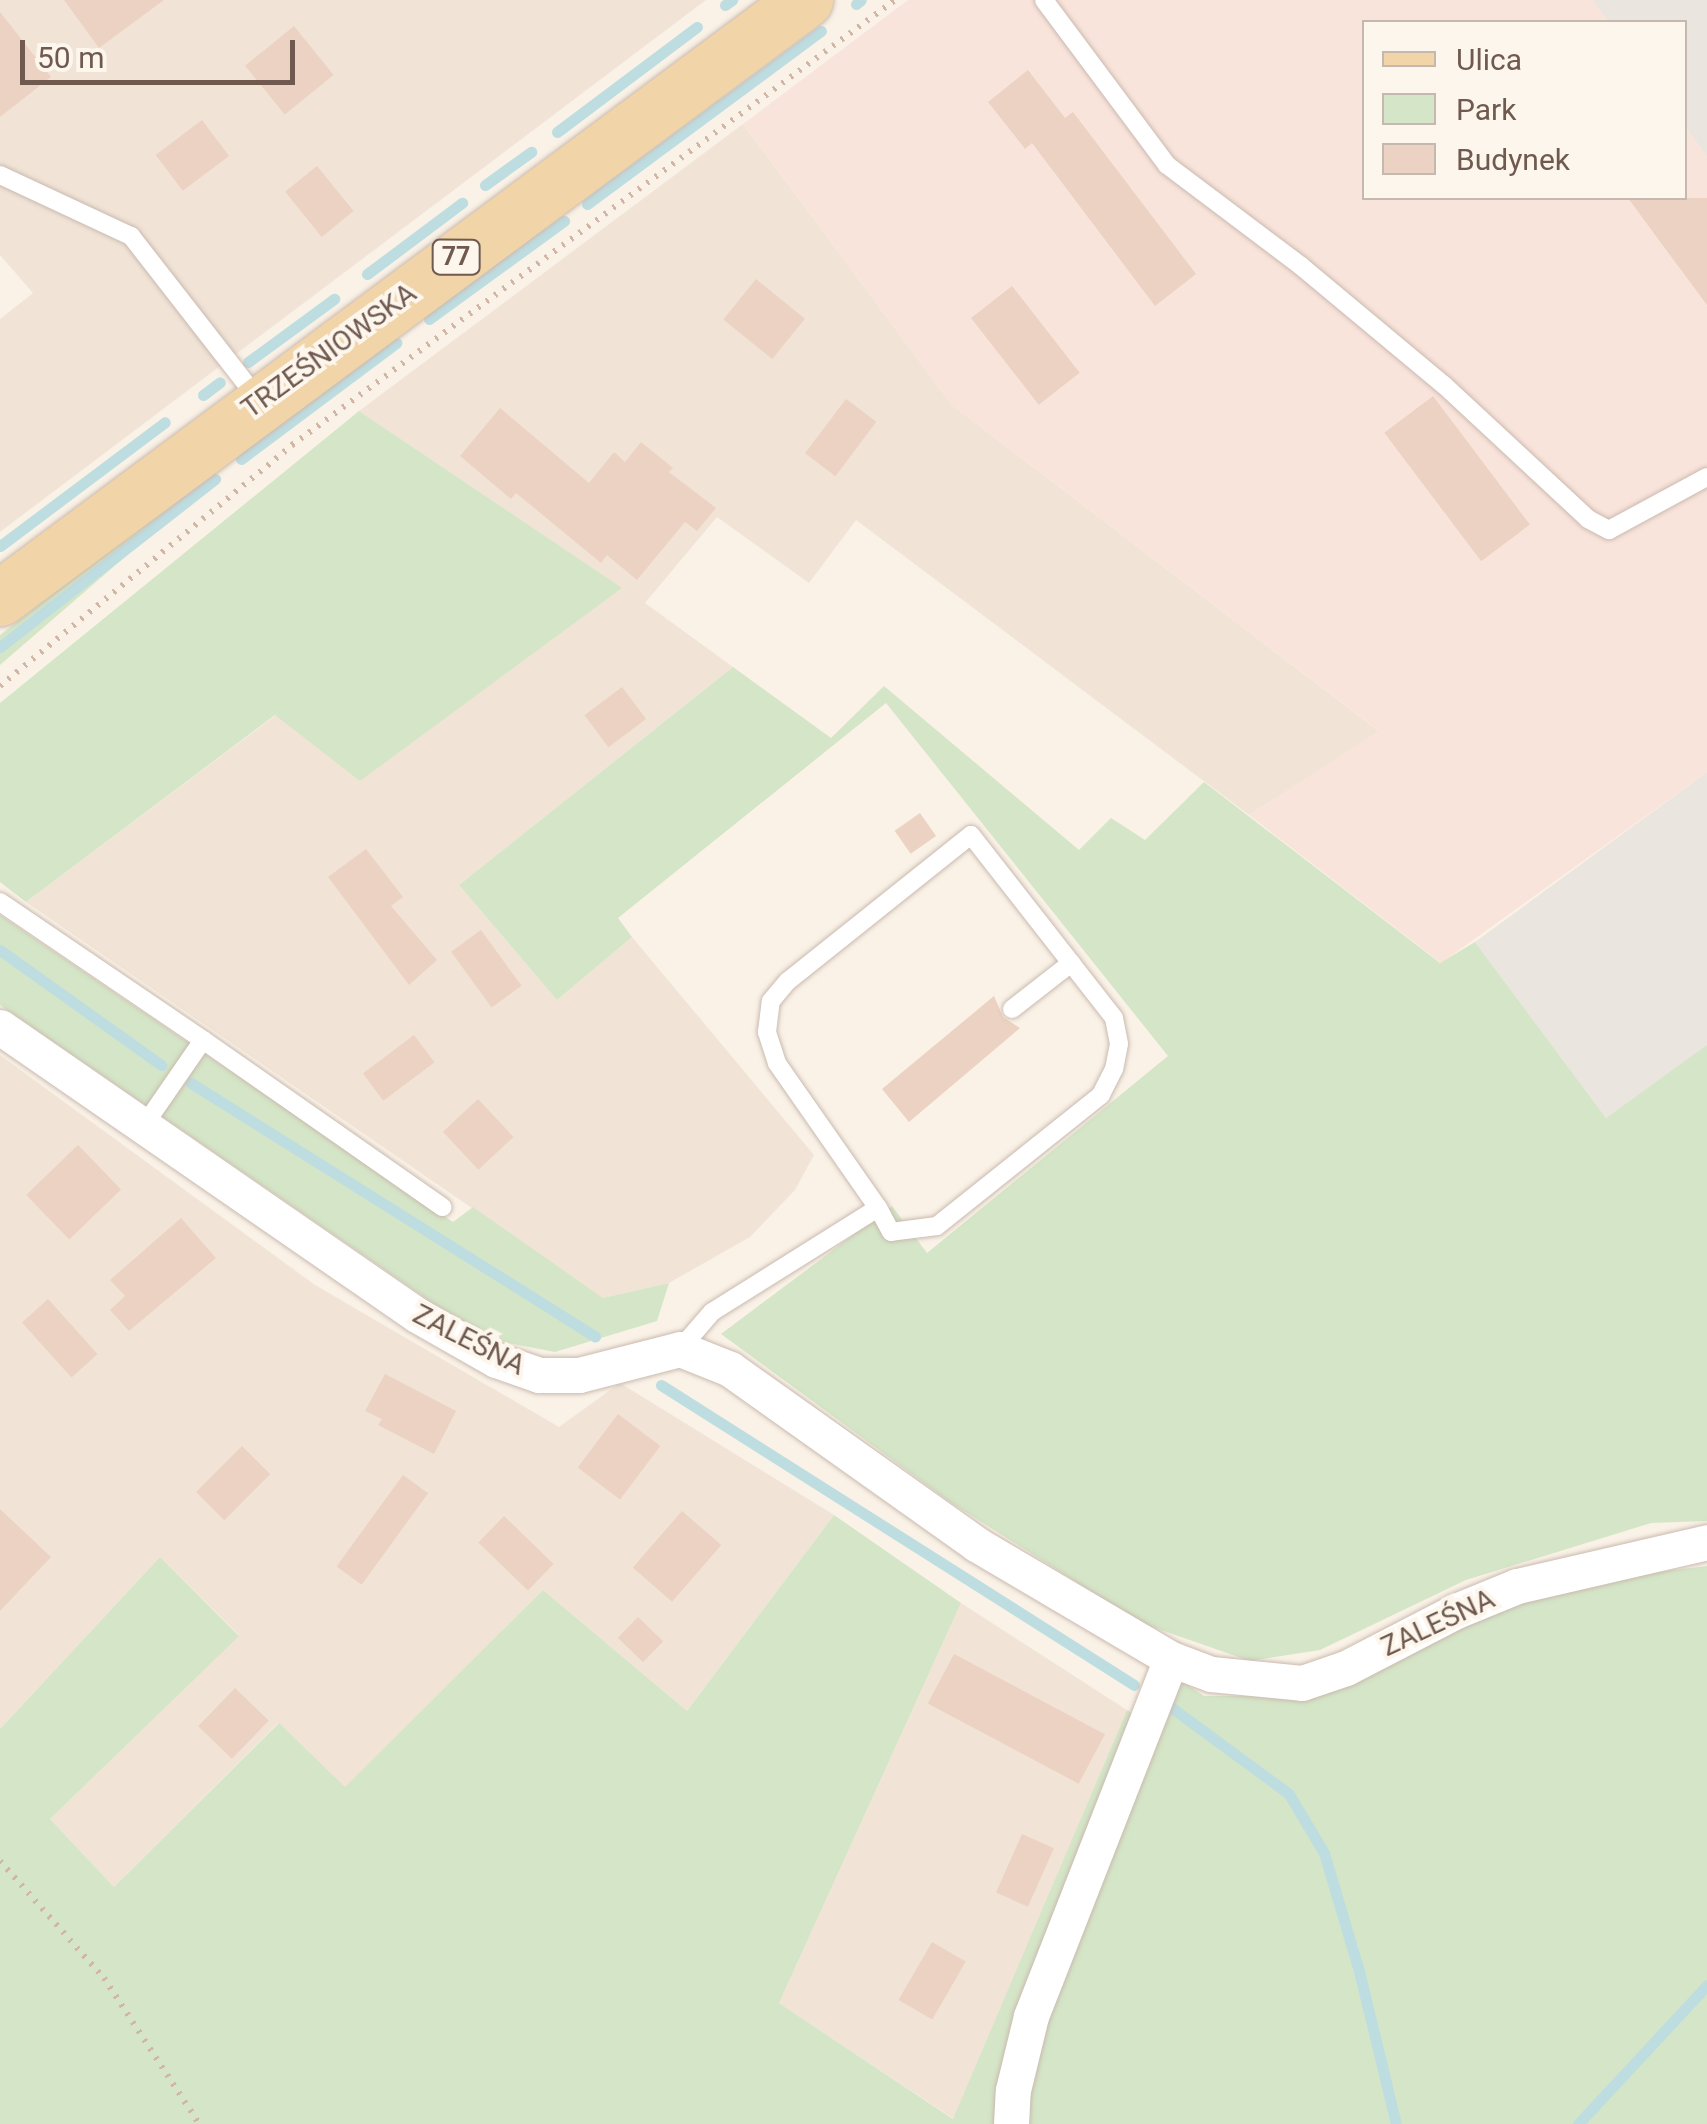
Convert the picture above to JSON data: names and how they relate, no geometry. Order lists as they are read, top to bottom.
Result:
{
  "streets": {
    "main road": ["77", "TRZEŚNIOWSKA"],
    "street": ["ZALEŚNA"]
  },
  "legend": ["Ulica", "Park", "Budynek"],
  "scale_bar": "50 m"
}
